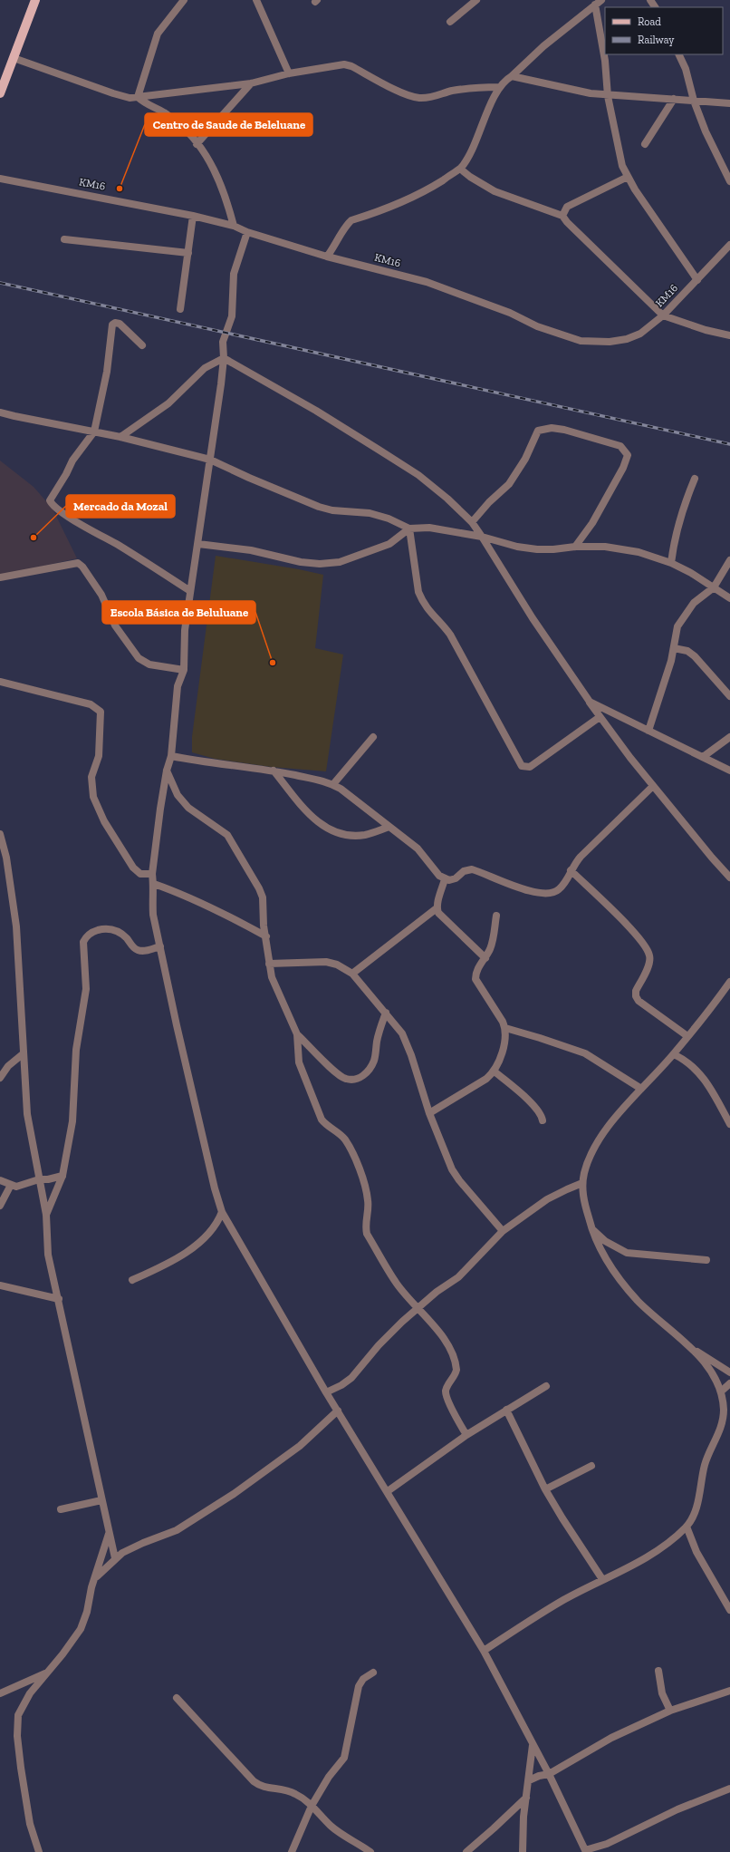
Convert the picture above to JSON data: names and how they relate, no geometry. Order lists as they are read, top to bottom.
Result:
{
  "streets": {
    "street": ["KM16"]
  },
  "places": ["Centro de Saude de Beleluane", "Mercado da Mozal", "Escola Básica de Beluluane"],
  "legend": ["Road", "Railway"]
}
